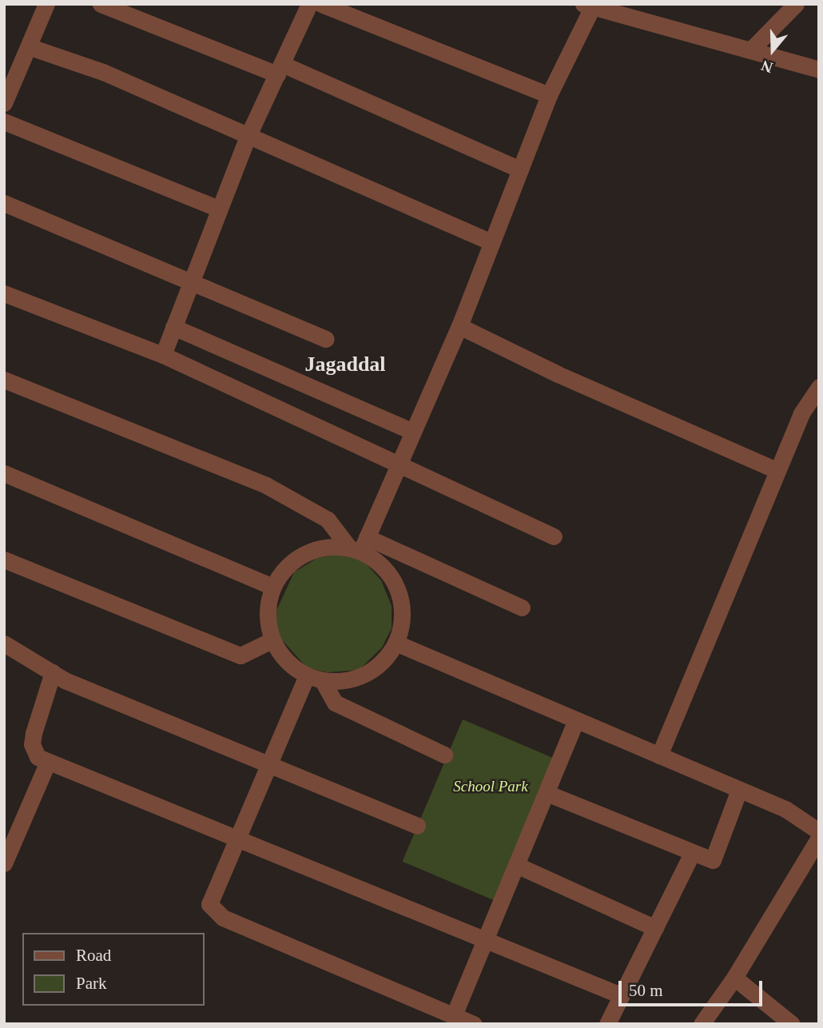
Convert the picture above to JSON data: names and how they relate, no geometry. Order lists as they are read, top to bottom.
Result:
{
  "districts": ["Jagaddal"],
  "parks": ["School Park"],
  "legend": ["Road", "Park"],
  "scale_bar": "50 m",
  "north": "bottom"
}
